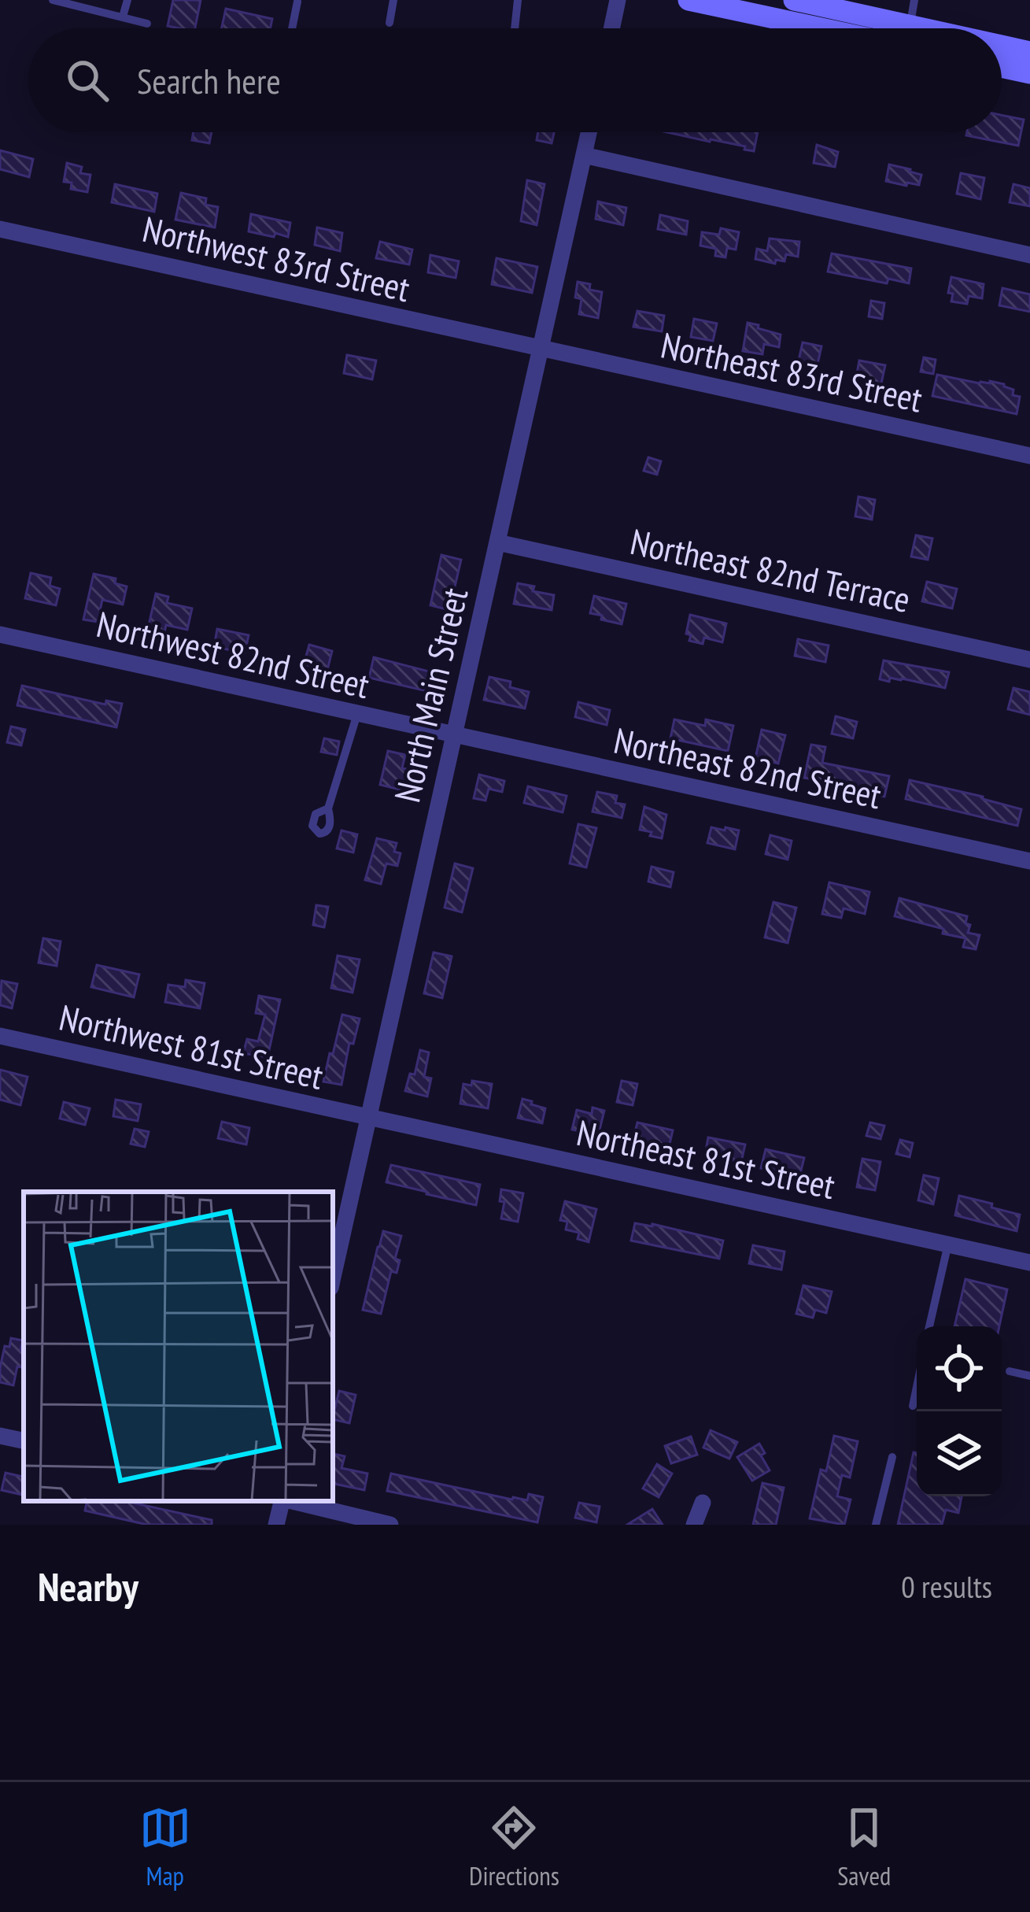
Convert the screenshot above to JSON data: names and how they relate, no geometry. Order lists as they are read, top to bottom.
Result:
{
  "streets": {
    "street": [
      "Northwest 83rd Street",
      "Northeast 83rd Street",
      "Northeast 82nd Terrace",
      "Northwest 82nd Street",
      "North Main Street",
      "Northeast 82nd Street",
      "Northwest 81st Street",
      "Northeast 81st Street"
    ]
  },
  "crossings": [
    ["Northwest 83rd Street", "Northeast 83rd Street"],
    ["Northwest 83rd Street", "North Main Street"],
    ["Northeast 83rd Street", "North Main Street"],
    ["Northeast 82nd Terrace", "North Main Street"],
    ["Northwest 82nd Street", "North Main Street"],
    ["Northwest 82nd Street", "Northeast 82nd Street"],
    ["North Main Street", "Northeast 82nd Street"],
    ["North Main Street", "Northwest 81st Street"],
    ["North Main Street", "Northeast 81st Street"],
    ["Northwest 81st Street", "Northeast 81st Street"]
  ],
  "page": {
    "search": "Search here",
    "heading": ["Nearby", "0 results"],
    "nav": ["Map", "Directions", "Saved"]
  }
}
